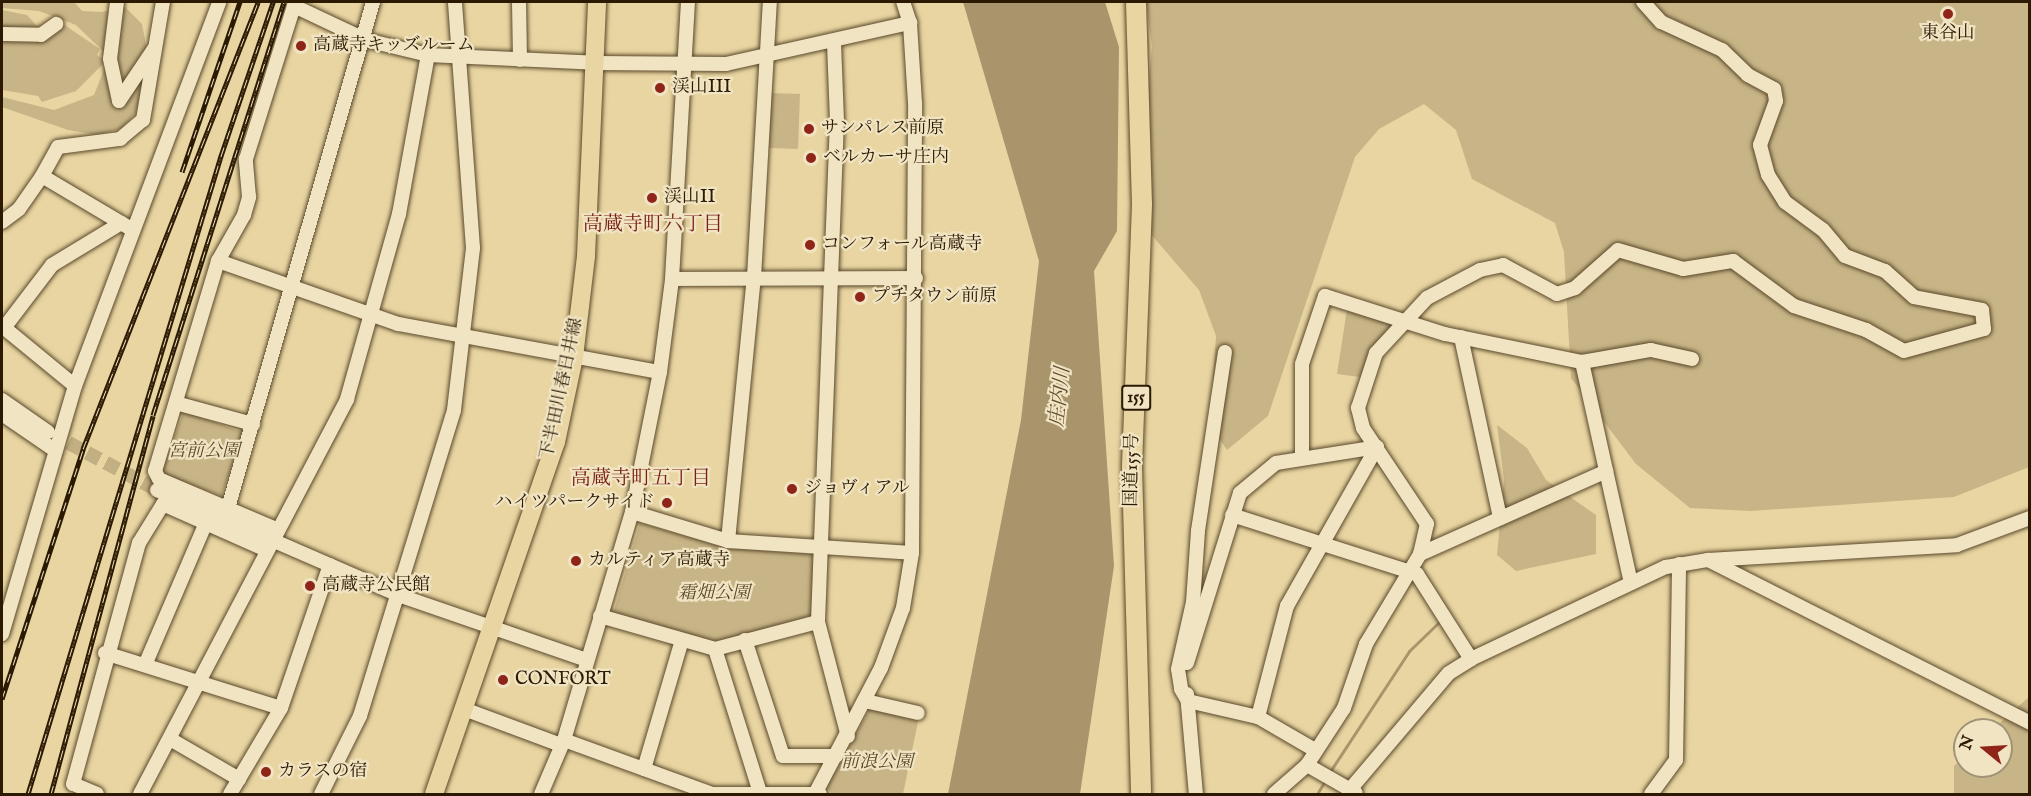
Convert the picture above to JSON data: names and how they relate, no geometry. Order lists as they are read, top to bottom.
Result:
{
  "streets": {
    "highway": ["155", "国道155号"],
    "main road": ["下半田川春日井線"]
  },
  "districts": ["高蔵寺町六丁目", "高蔵寺町五丁目"],
  "water": ["庄内川"],
  "parks": ["宮前公園", "霜畑公園", "前浪公園"],
  "places": [
    "東谷山",
    "高蔵寺キッズルーム",
    "渓山III",
    "サンパレス前原",
    "ベルカーサ庄内",
    "渓山II",
    "コンフォール高蔵寺",
    "プチタウン前原",
    "ジョヴィアル",
    "ハイツパークサイド",
    "カルティア高蔵寺",
    "高蔵寺公民館",
    "CONFORT",
    "カラスの宿"
  ],
  "north": "left"
}
